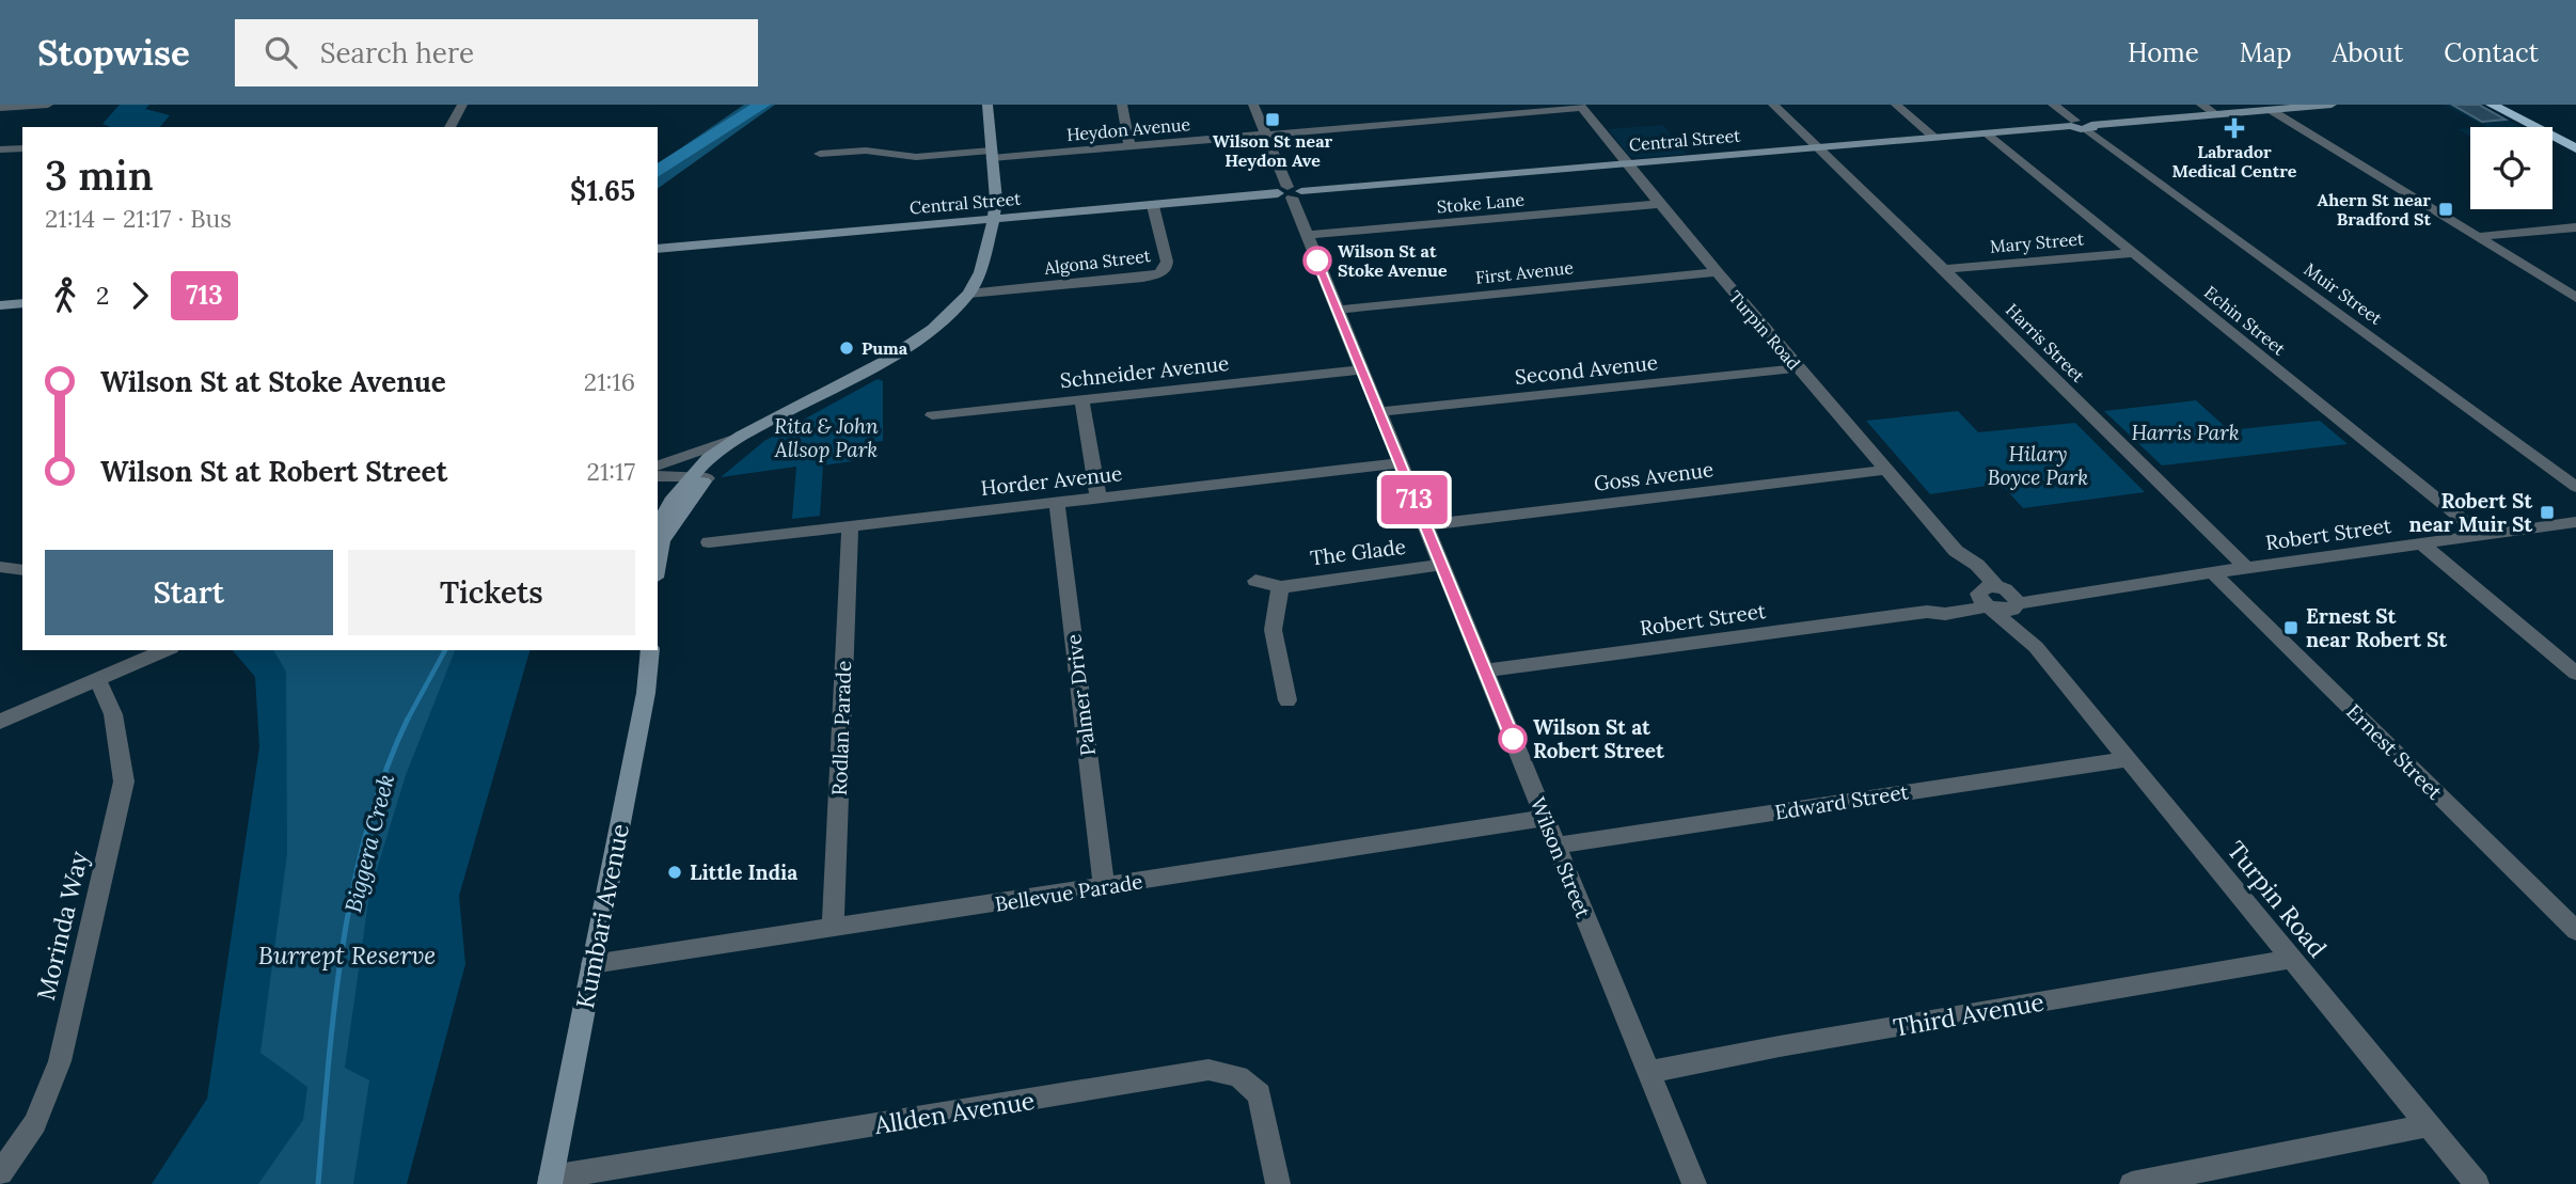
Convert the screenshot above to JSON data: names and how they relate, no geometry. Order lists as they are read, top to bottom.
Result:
{
  "streets": {
    "main road": ["Central Street", "Kumbari Avenue"],
    "street": [
      "Heydon Avenue",
      "Stoke Lane",
      "Mary Street",
      "Algona Street",
      "First Avenue",
      "Muir Street",
      "Echin Street",
      "Turpin Road",
      "Harris Street",
      "Second Avenue",
      "Schneider Avenue",
      "Goss Avenue",
      "Horder Avenue",
      "Robert Street",
      "The Glade",
      "Palmer Drive",
      "Rodlan Parade",
      "Ernest Street",
      "Edward Street",
      "Wilson Street",
      "Bellevue Parade",
      "Morinda Way",
      "Third Avenue",
      "Allden Avenue"
    ]
  },
  "crossings": [
    ["Heydon Avenue", "Turpin Road"],
    ["Heydon Avenue", "Wilson Street"],
    ["Central Street", "Algona Street"],
    ["Central Street", "Muir Street"],
    ["Central Street", "Echin Street"],
    ["Central Street", "Turpin Road"],
    ["Central Street", "Harris Street"],
    ["Central Street", "Wilson Street"],
    ["Stoke Lane", "Turpin Road"],
    ["Stoke Lane", "Wilson Street"],
    ["Mary Street", "Echin Street"],
    ["Mary Street", "Harris Street"],
    ["First Avenue", "Turpin Road"],
    ["First Avenue", "Wilson Street"],
    ["Echin Street", "Robert Street"],
    ["Turpin Road", "Second Avenue"],
    ["Turpin Road", "Goss Avenue"],
    ["Turpin Road", "Robert Street"],
    ["Turpin Road", "Edward Street"],
    ["Turpin Road", "Third Avenue"],
    ["Harris Street", "Robert Street"],
    ["Second Avenue", "Wilson Street"],
    ["Schneider Avenue", "Wilson Street"],
    ["Goss Avenue", "Wilson Street"],
    ["Horder Avenue", "Palmer Drive"],
    ["Horder Avenue", "Rodlan Parade"],
    ["Horder Avenue", "Wilson Street"],
    ["Robert Street", "Ernest Street"],
    ["Robert Street", "Wilson Street"],
    ["The Glade", "Wilson Street"],
    ["Palmer Drive", "Bellevue Parade"],
    ["Rodlan Parade", "Bellevue Parade"],
    ["Edward Street", "Wilson Street"],
    ["Wilson Street", "Bellevue Parade"],
    ["Wilson Street", "Third Avenue"],
    ["Bellevue Parade", "Kumbari Avenue"],
    ["Kumbari Avenue", "Allden Avenue"]
  ],
  "water": ["Biggera Creek"],
  "parks": [
    "Rita & John Allsop Park",
    "Harris Park",
    "Hilary Boyce Park",
    "Burrept Reserve"
  ],
  "places": {
    "transit": [
      "Wilson St near Heydon Ave",
      "Ahern St near Bradford St",
      "Robert St near Muir St",
      "Ernest St near Robert St"
    ],
    "health": ["Labrador Medical Centre"],
    "other": [
      "Wilson St at Stoke Avenue",
      "Puma",
      "Wilson St at Robert Street",
      "Little India"
    ]
  },
  "lines": ["bus line 713"],
  "page": {
    "header": "Stopwise",
    "search": "Search here",
    "nav": [
      "Home",
      "Map",
      "About",
      "Contact"
    ],
    "on_map": "713",
    "heading": ["3 min", "21:14 – 21:17 · Bus", "$1.65"],
    "legs": ["2", "713"],
    "list": [
      {
        "name": "Wilson St at Stoke Avenue",
        "value": "21:16"
      },
      {
        "name": "Wilson St at Robert Street",
        "value": "21:17"
      }
    ],
    "buttons": ["Start", "Tickets"]
  }
}
